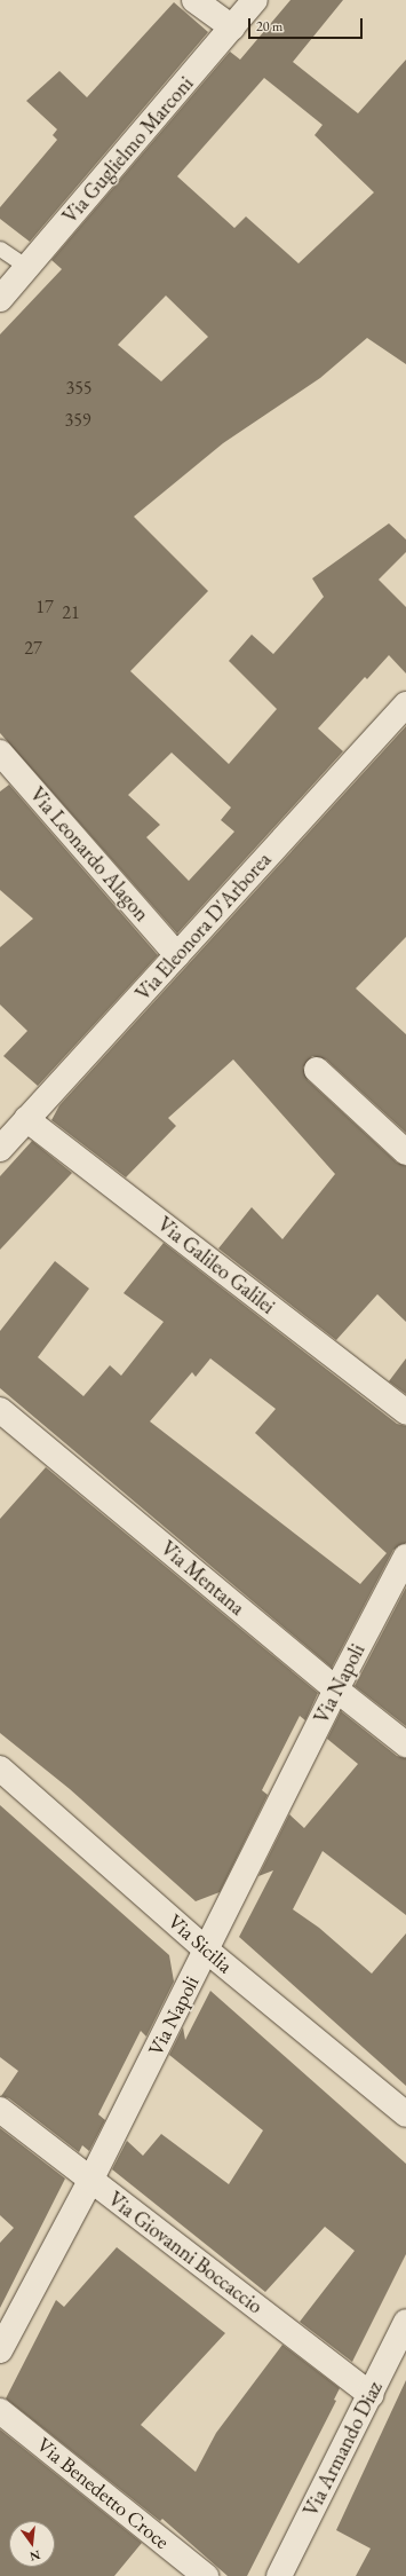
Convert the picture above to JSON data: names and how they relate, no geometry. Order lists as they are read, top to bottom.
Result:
{
  "streets": {
    "street": [
      "Via Guglielmo Marconi",
      "Via Leonardo Alagon",
      "Via Eleonora D'Arborea",
      "Via Galileo Galilei",
      "Via Mentana",
      "Via Napoli",
      "Via Sicilia",
      "Via Giovanni Boccaccio",
      "Via Armando Diaz",
      "Via Benedetto Croce"
    ]
  },
  "crossings": [
    ["Via Leonardo Alagon", "Via Eleonora D'Arborea"],
    ["Via Eleonora D'Arborea", "Via Galileo Galilei"],
    ["Via Mentana", "Via Napoli"],
    ["Via Napoli", "Via Sicilia"],
    ["Via Napoli", "Via Giovanni Boccaccio"],
    ["Via Giovanni Boccaccio", "Via Armando Diaz"]
  ],
  "house_numbers": [
    "355",
    "359",
    "17",
    "21",
    "27"
  ],
  "scale_bar": "20 m",
  "north": "bottom"
}
